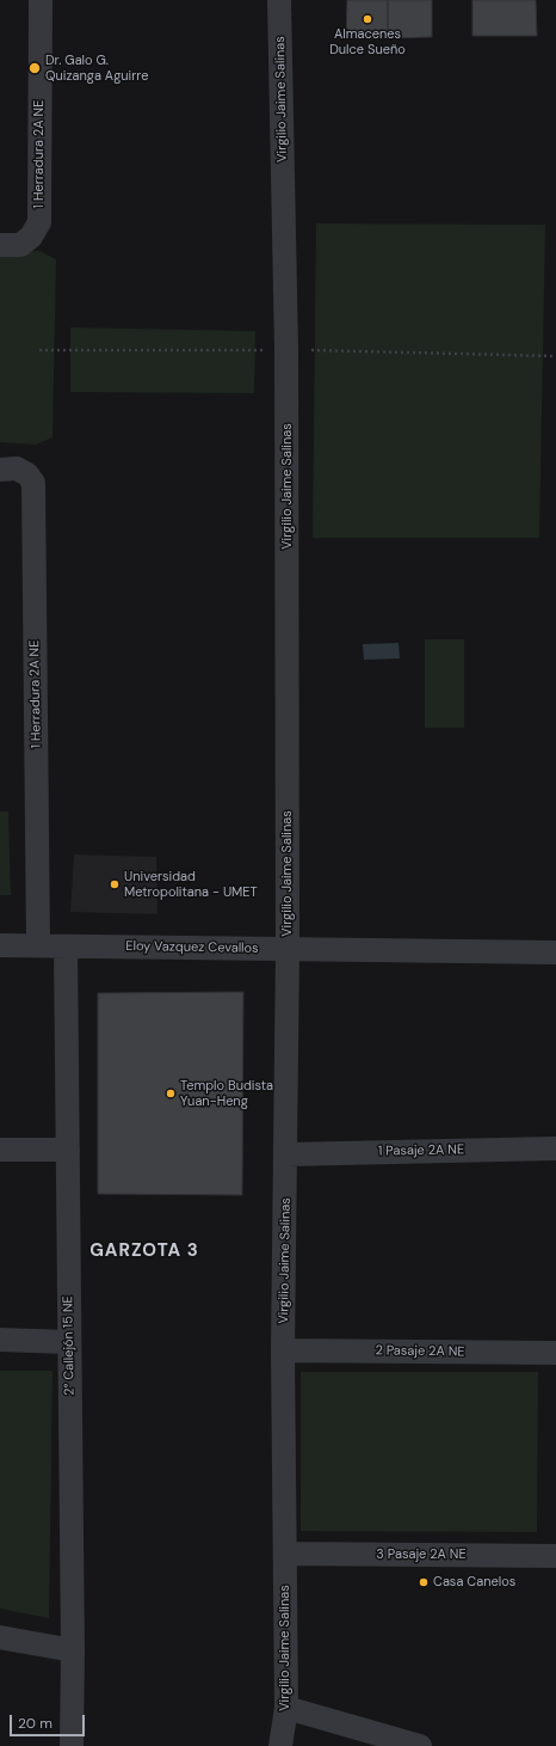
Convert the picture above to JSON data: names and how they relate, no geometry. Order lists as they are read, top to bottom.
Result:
{
  "streets": {
    "street": [
      "Virgilio Jaime Salinas",
      "1 Herradura 2A NE",
      "Eloy Vazquez Cevallos",
      "1 Pasaje 2A NE",
      "2° Callejón 15 NE",
      "2 Pasaje 2A NE",
      "3 Pasaje 2A NE"
    ]
  },
  "crossings": [
    ["Virgilio Jaime Salinas", "Eloy Vazquez Cevallos"],
    ["Virgilio Jaime Salinas", "1 Pasaje 2A NE"],
    ["Virgilio Jaime Salinas", "2 Pasaje 2A NE"],
    ["Virgilio Jaime Salinas", "3 Pasaje 2A NE"],
    ["1 Herradura 2A NE", "Eloy Vazquez Cevallos"],
    ["Eloy Vazquez Cevallos", "2° Callejón 15 NE"]
  ],
  "districts": ["GARZOTA 3"],
  "places": [
    "Almacenes Dulce Sueño",
    "Dr. Galo G. Quizanga Aguirre",
    "Universidad Metropolitana - UMET",
    "Templo Budista Yuan-Heng",
    "Casa Canelos"
  ],
  "scale_bar": "20 m"
}
